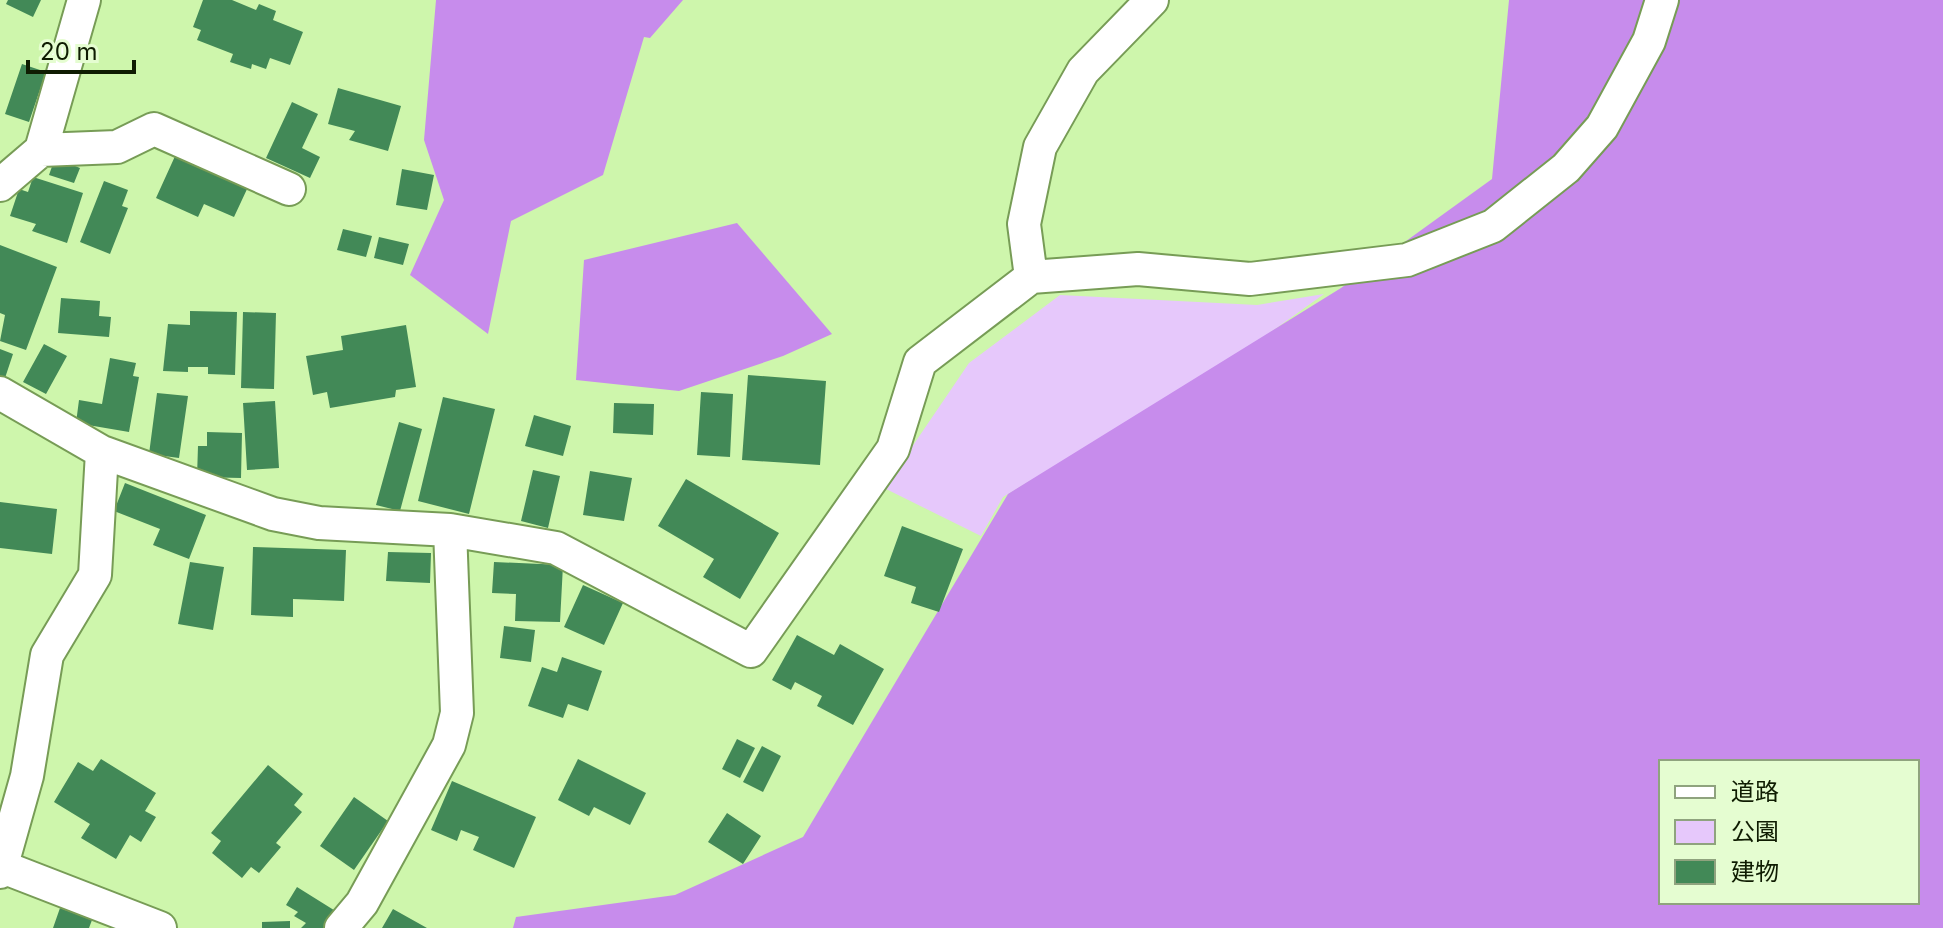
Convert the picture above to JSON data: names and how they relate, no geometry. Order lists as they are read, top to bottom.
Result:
{
  "legend": ["道路", "公園", "建物"],
  "scale_bar": "20 m"
}
